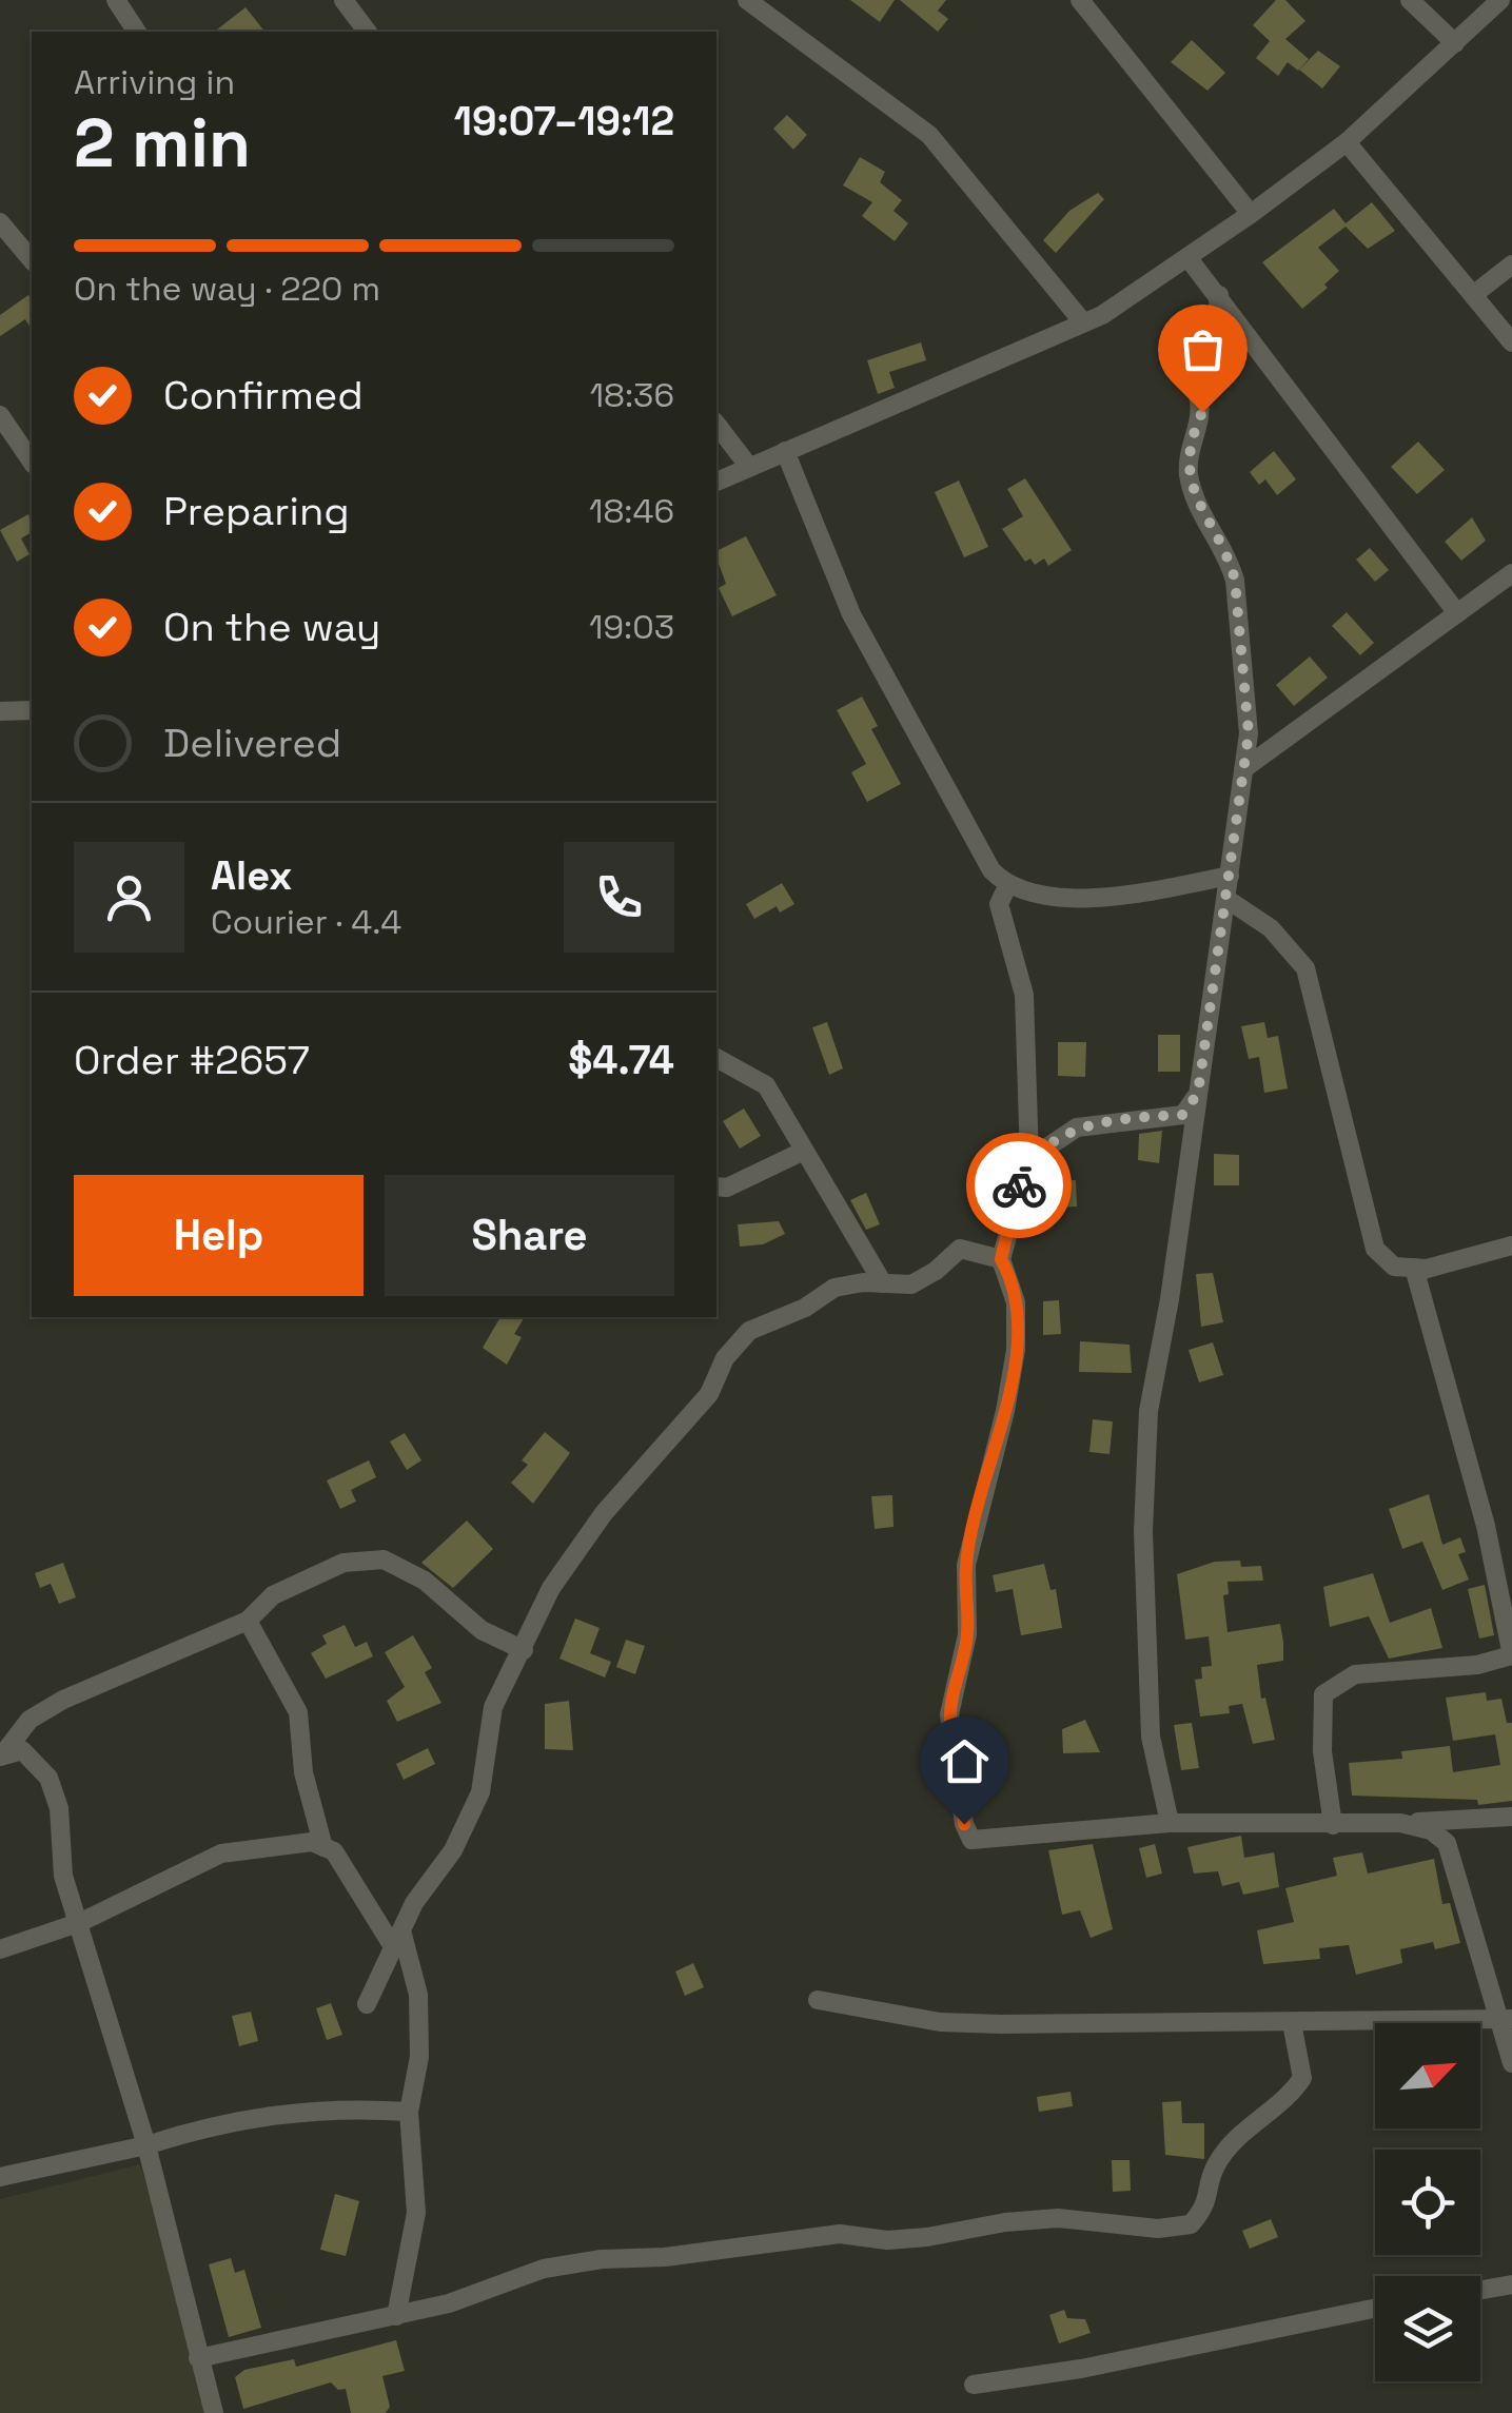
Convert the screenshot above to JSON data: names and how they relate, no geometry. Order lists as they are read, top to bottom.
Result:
{
  "north": "top right",
  "page": {
    "heading": ["2 min", "Arriving in", "19:07–19:12"],
    "panel": [
      "Alex",
      "Courier · 4.4",
      "Order #2657",
      "$4.74"
    ],
    "bar": "On the way · 220 m",
    "list": [
      ["Confirmed", "18:36"],
      ["Preparing", "18:46"],
      ["On the way", "19:03"],
      "Delivered"
    ],
    "buttons": ["Help", "Share"]
  }
}
